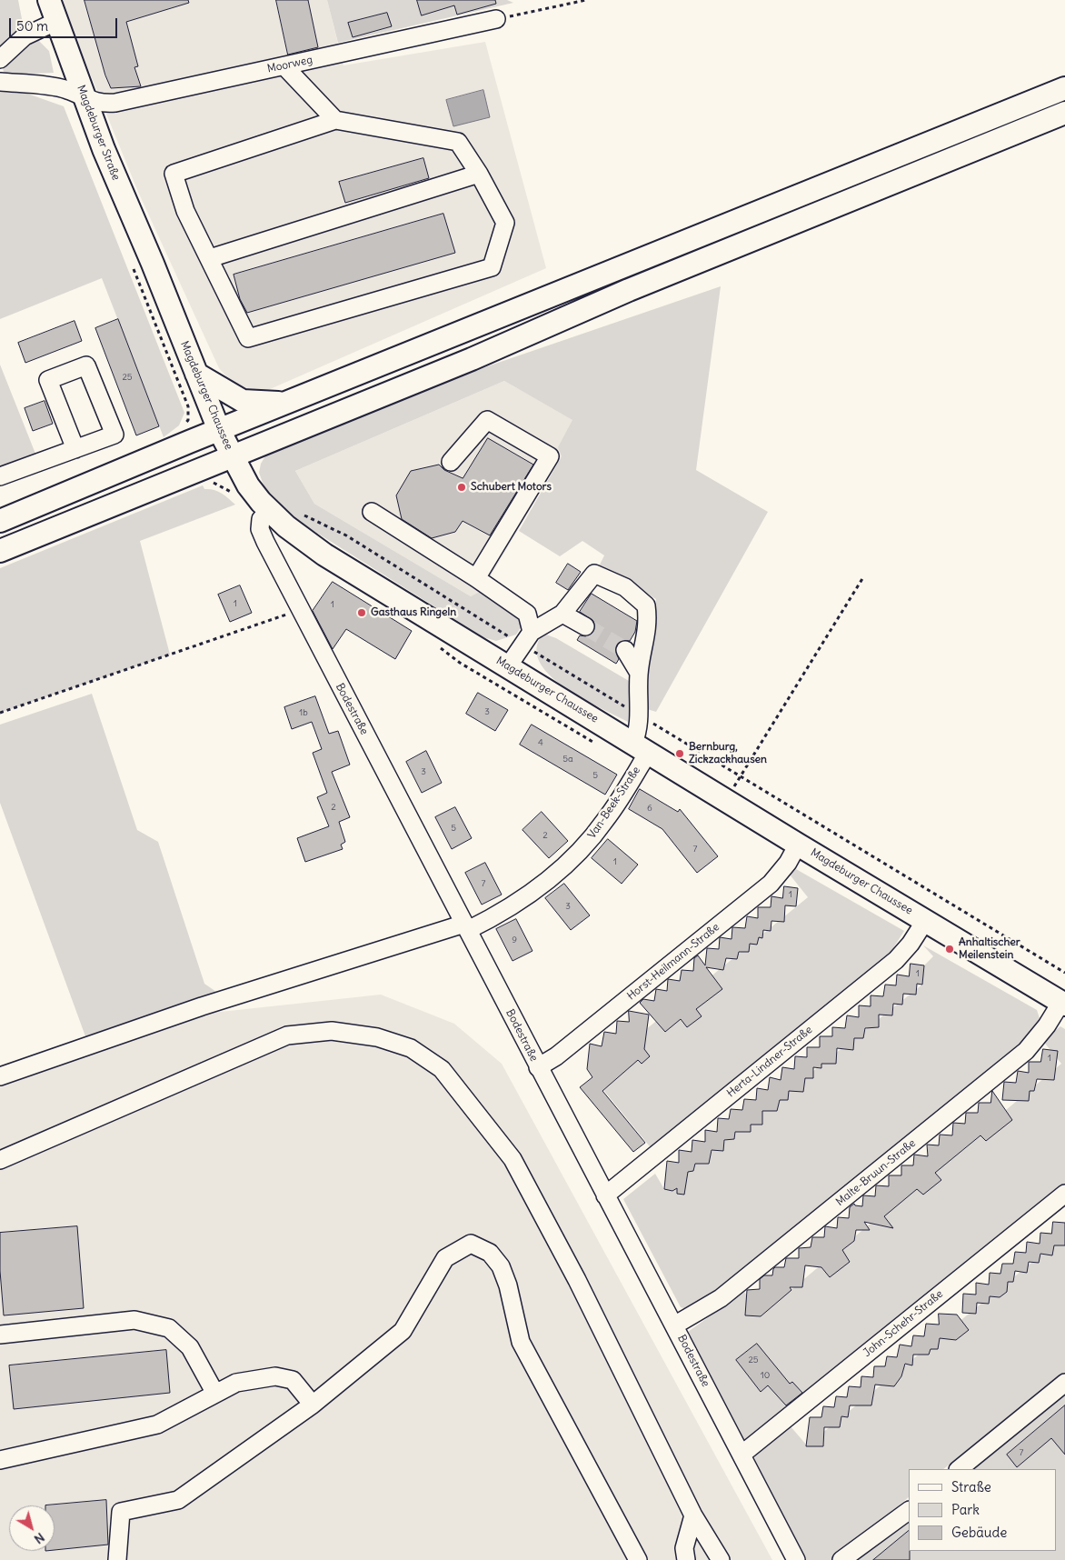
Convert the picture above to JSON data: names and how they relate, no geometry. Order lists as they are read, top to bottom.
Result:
{
  "streets": {
    "main road": ["Magdeburger Straße", "Magdeburger Chaussee"],
    "street": [
      "Moorweg",
      "Bodestraße",
      "Van-Beek-Straße",
      "Horst-Heilmann-Straße",
      "Herta-Lindner-Straße",
      "Malte-Bruun-Straße",
      "John-Schehr-Straße"
    ]
  },
  "crossings": [
    ["Moorweg", "Magdeburger Straße"],
    ["Magdeburger Straße", "Magdeburger Chaussee"],
    ["Magdeburger Chaussee", "Bodestraße"],
    ["Magdeburger Chaussee", "Van-Beek-Straße"],
    ["Magdeburger Chaussee", "Horst-Heilmann-Straße"],
    ["Magdeburger Chaussee", "Herta-Lindner-Straße"],
    ["Magdeburger Chaussee", "Malte-Bruun-Straße"],
    ["Bodestraße", "Van-Beek-Straße"],
    ["Bodestraße", "Horst-Heilmann-Straße"],
    ["Bodestraße", "Herta-Lindner-Straße"],
    ["Bodestraße", "Malte-Bruun-Straße"],
    ["Bodestraße", "John-Schehr-Straße"]
  ],
  "places": [
    "Schubert Motors",
    "Gasthaus Ringeln",
    "Bernburg, Zickzackhausen",
    "Anhaltischer Meilenstein"
  ],
  "house_numbers": [
    "25",
    "1",
    "1",
    "3",
    "1b",
    "4",
    "5a",
    "3",
    "5",
    "2",
    "6",
    "5",
    "2",
    "7",
    "1",
    "7",
    "1",
    "3",
    "9",
    "1",
    "1",
    "25",
    "10",
    "7"
  ],
  "legend": ["Straße", "Park", "Gebäude"],
  "scale_bar": "50 m",
  "north": "bottom right"
}
